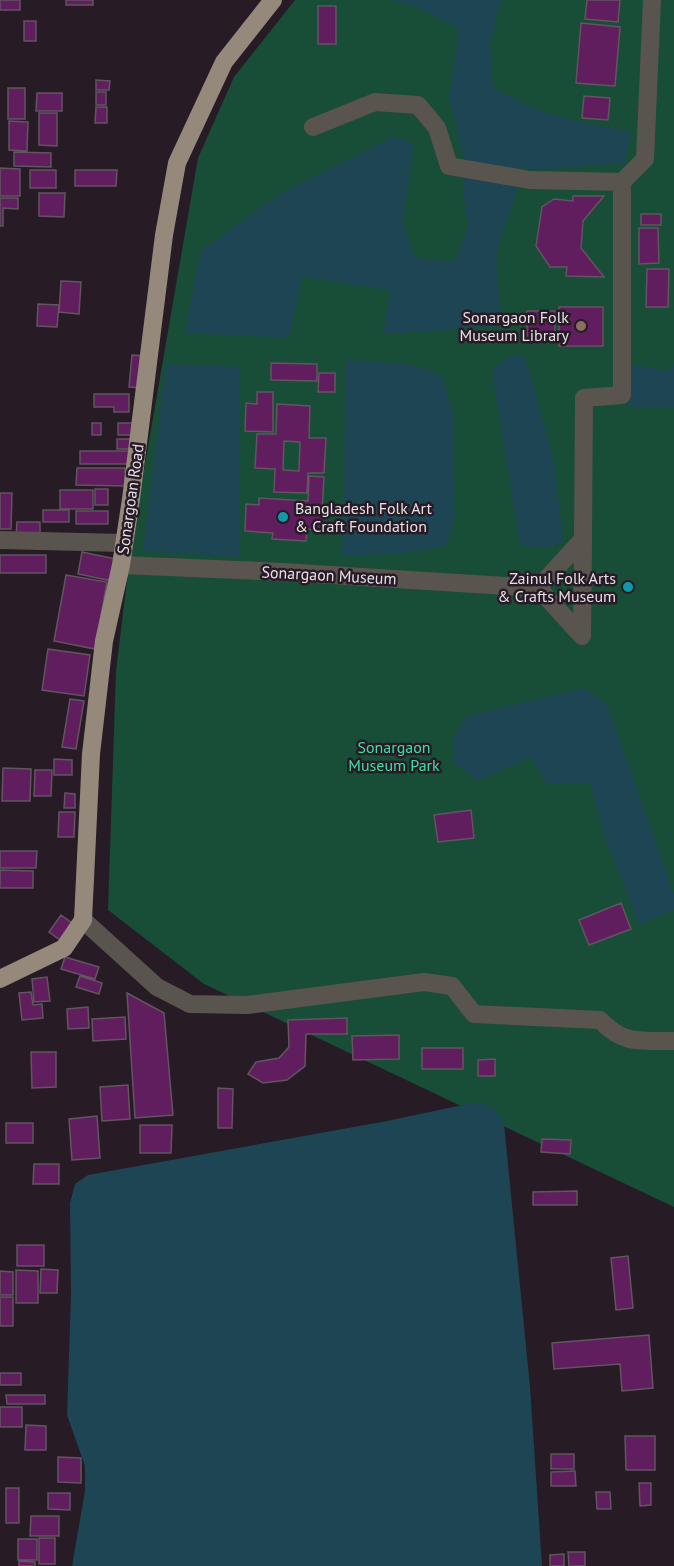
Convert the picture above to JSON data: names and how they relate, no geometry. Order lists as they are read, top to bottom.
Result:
{
  "streets": {
    "main road": ["Sonargoan Road"],
    "street": ["Sonargaon Museum"]
  },
  "crossings": [
    ["Sonargoan Road", "Sonargaon Museum"]
  ],
  "parks": ["Sonargaon Museum Park"],
  "places": ["Sonargaon Folk Museum Library", "Bangladesh Folk Art & Craft Foundation", "Zainul Folk Arts & Crafts Museum"]
}
